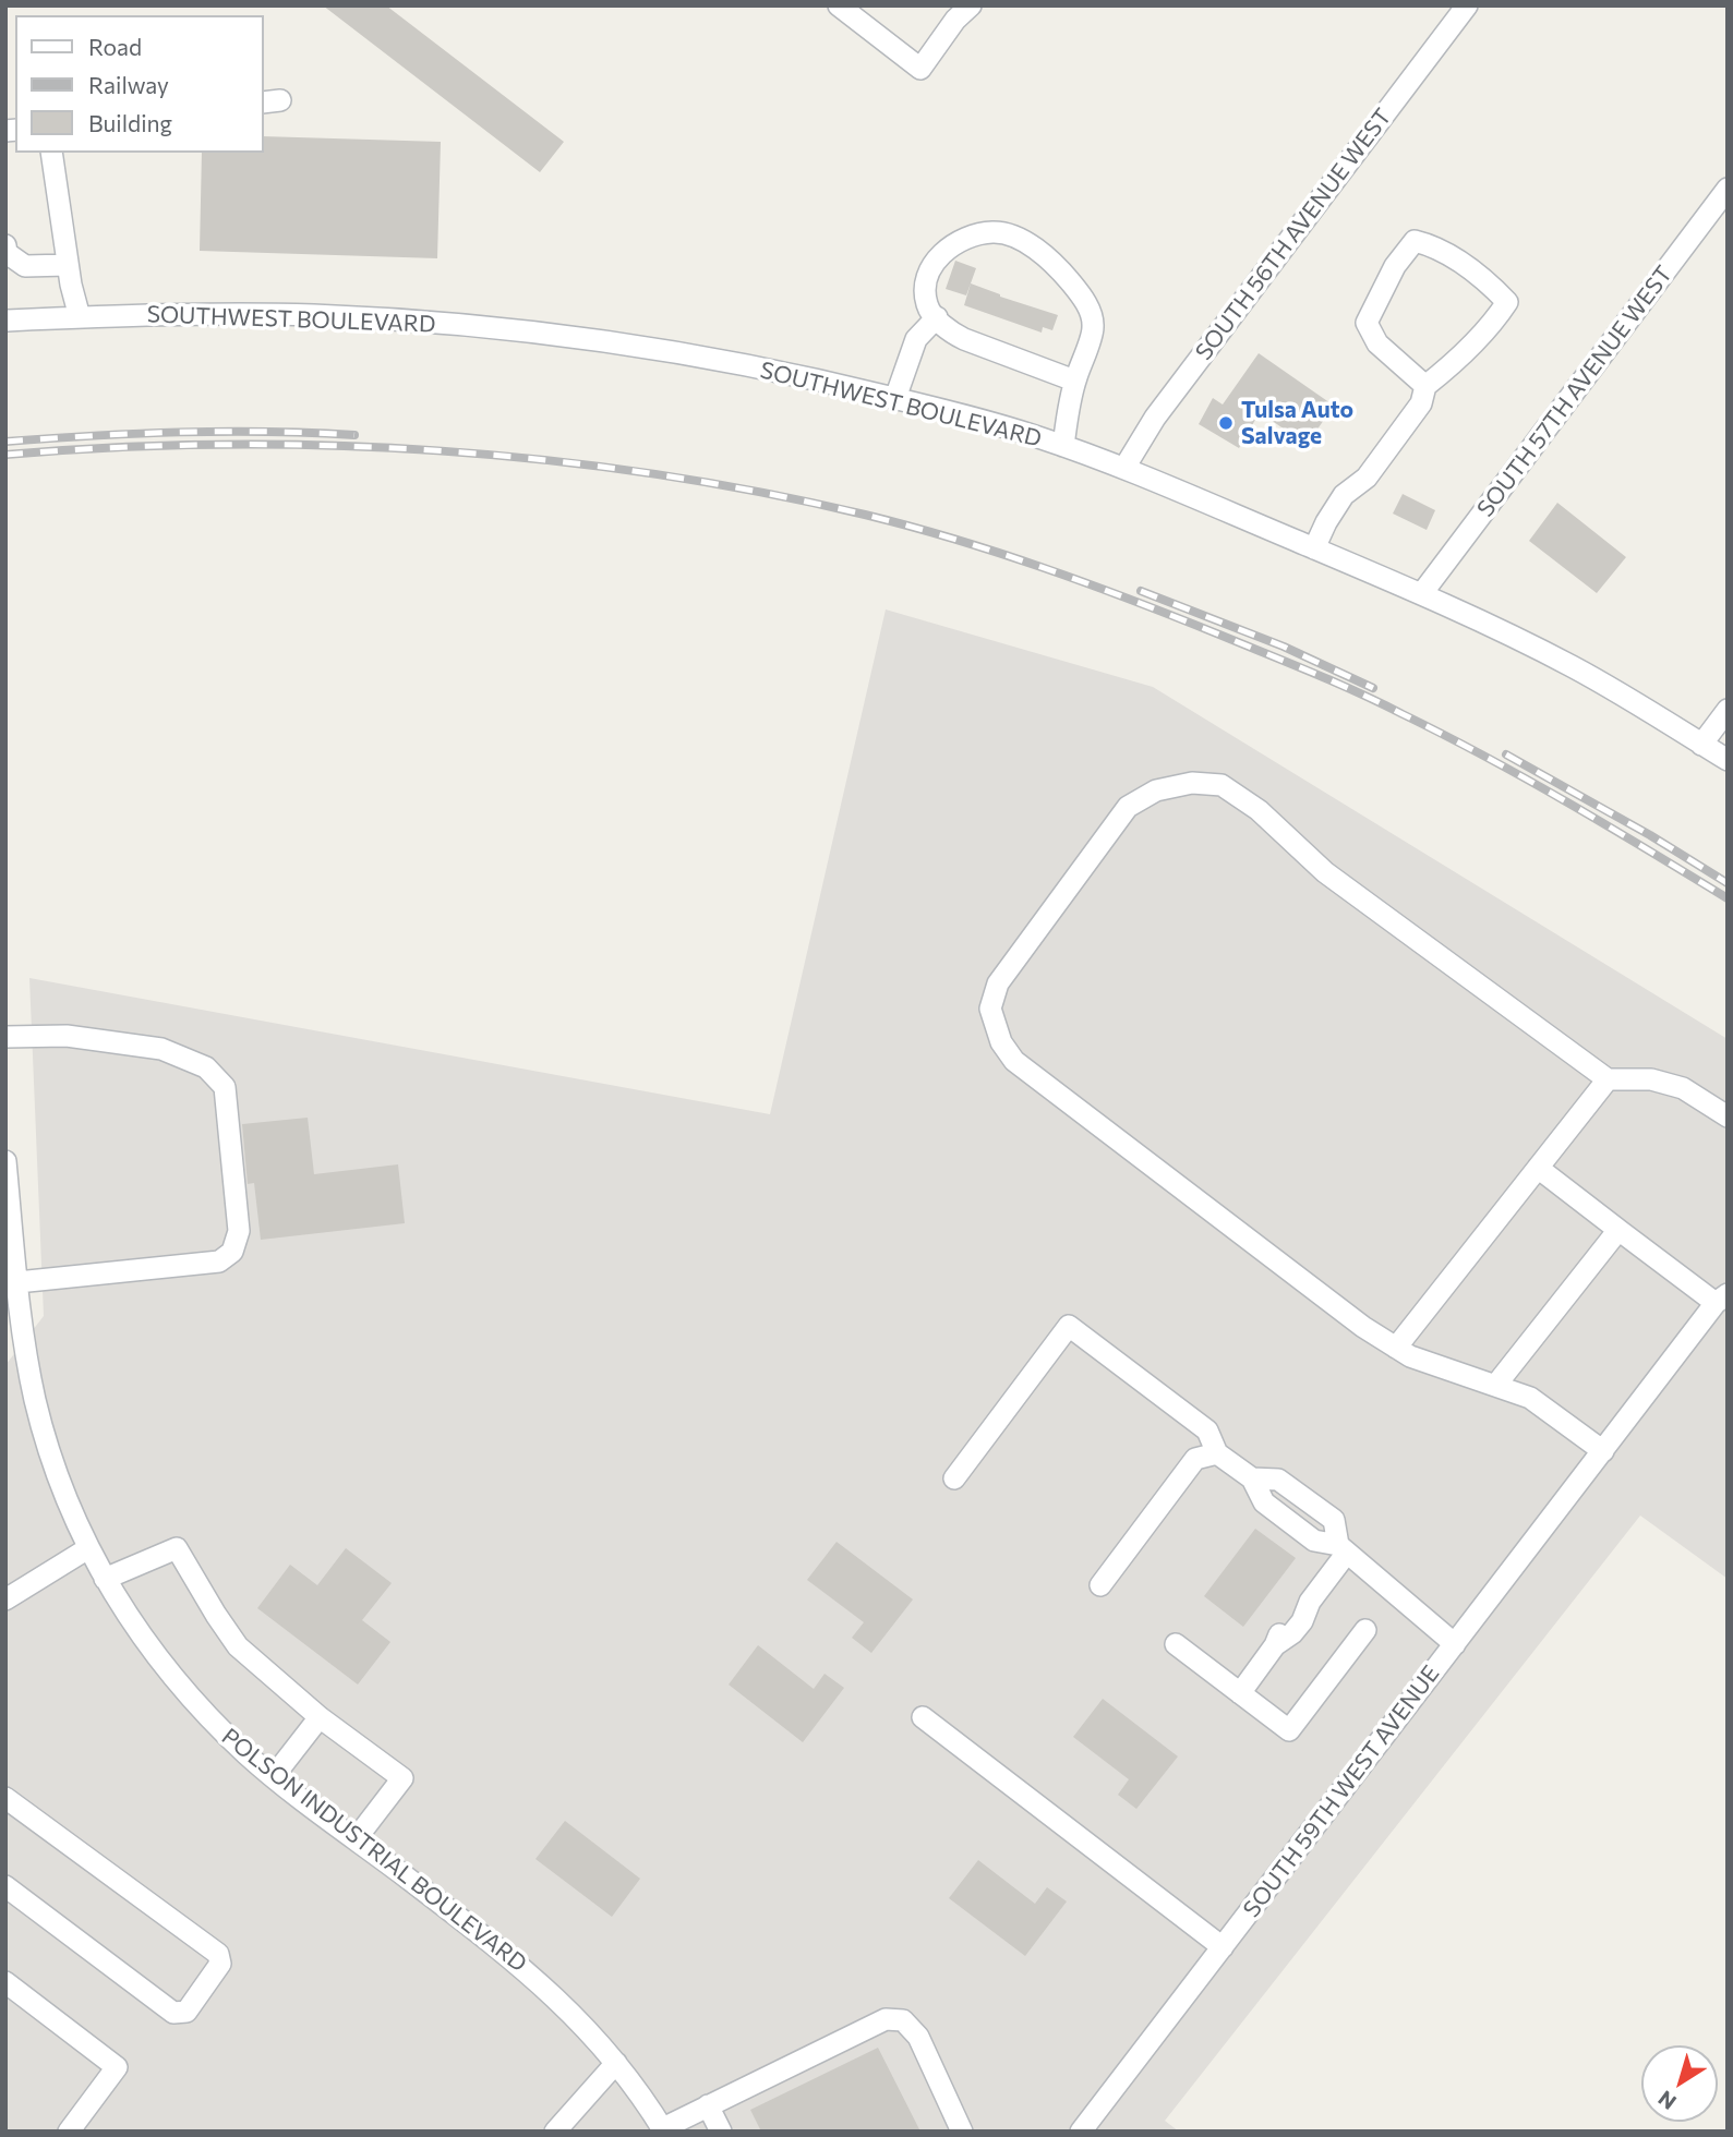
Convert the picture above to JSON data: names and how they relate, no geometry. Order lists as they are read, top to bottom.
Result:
{
  "streets": {
    "street": [
      "SOUTH 56TH AVENUE WEST",
      "SOUTHWEST BOULEVARD",
      "SOUTH 57TH AVENUE WEST",
      "SOUTH 59TH WEST AVENUE",
      "POLSON INDUSTRIAL BOULEVARD"
    ]
  },
  "crossings": [
    ["SOUTH 56TH AVENUE WEST", "SOUTHWEST BOULEVARD"],
    ["SOUTHWEST BOULEVARD", "SOUTH 57TH AVENUE WEST"]
  ],
  "places": ["Tulsa Auto Salvage"],
  "legend": ["Road", "Railway", "Building"],
  "north": "bottom left"
}
